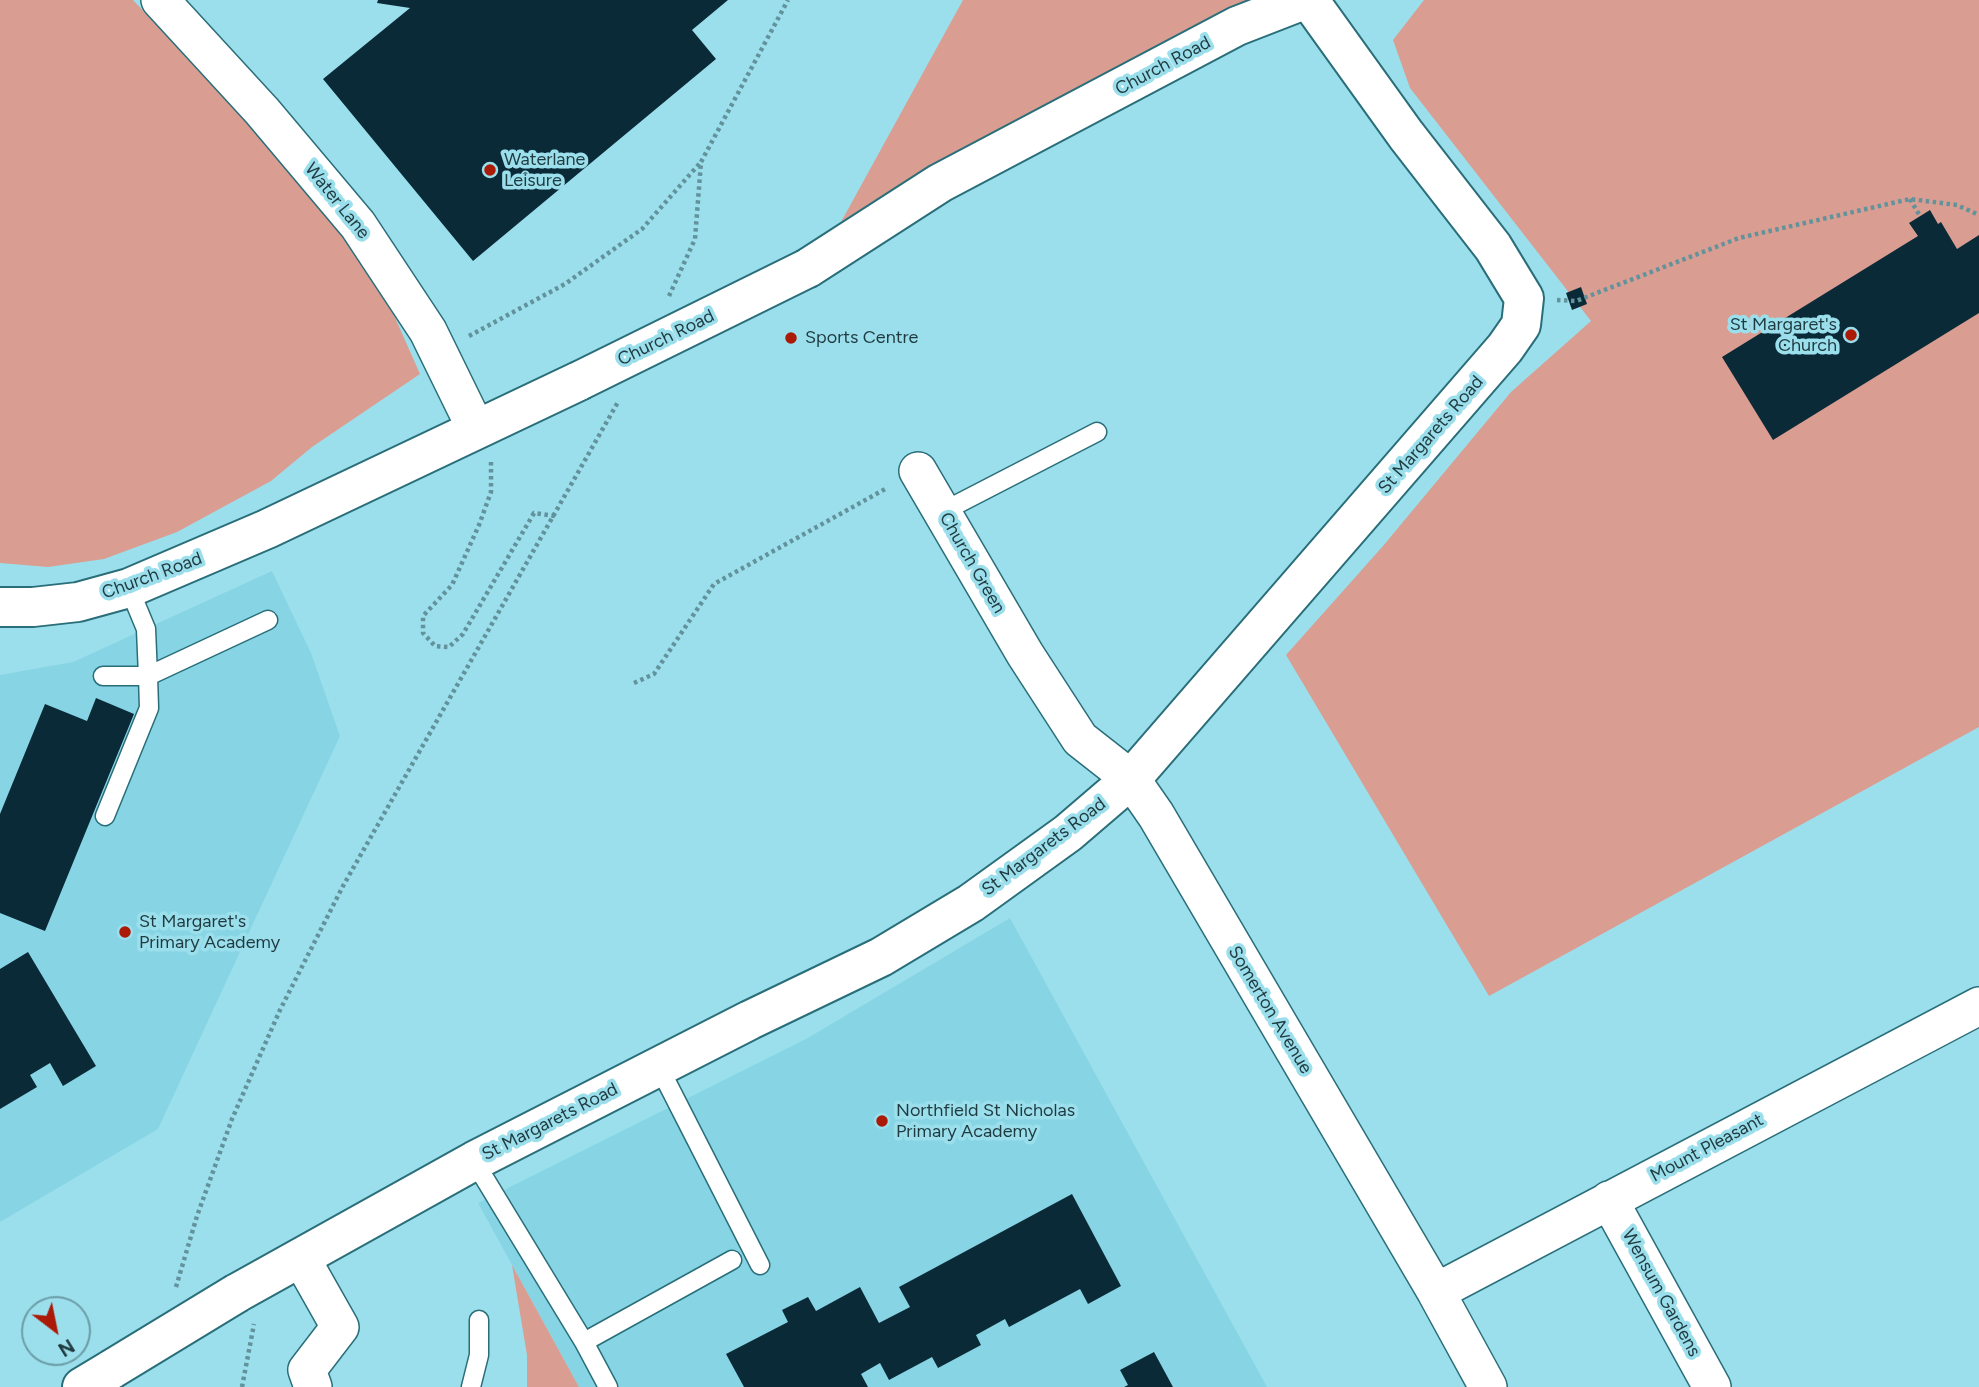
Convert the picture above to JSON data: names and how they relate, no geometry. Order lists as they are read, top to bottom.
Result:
{
  "streets": {
    "street": [
      "Church Road",
      "Water Lane",
      "St Margarets Road",
      "Church Green",
      "Somerton Avenue",
      "Mount Pleasant",
      "Wensum Gardens"
    ]
  },
  "crossings": [
    ["Church Road", "Water Lane"],
    ["St Margarets Road", "Somerton Avenue"],
    ["Church Green", "Somerton Avenue"],
    ["Somerton Avenue", "Mount Pleasant"],
    ["Mount Pleasant", "Wensum Gardens"]
  ],
  "places": [
    "Waterlane Leisure",
    "St Margaret's Church",
    "Sports Centre",
    "St Margaret's Primary Academy",
    "Northfield St Nicholas Primary Academy"
  ],
  "north": "bottom right"
}
